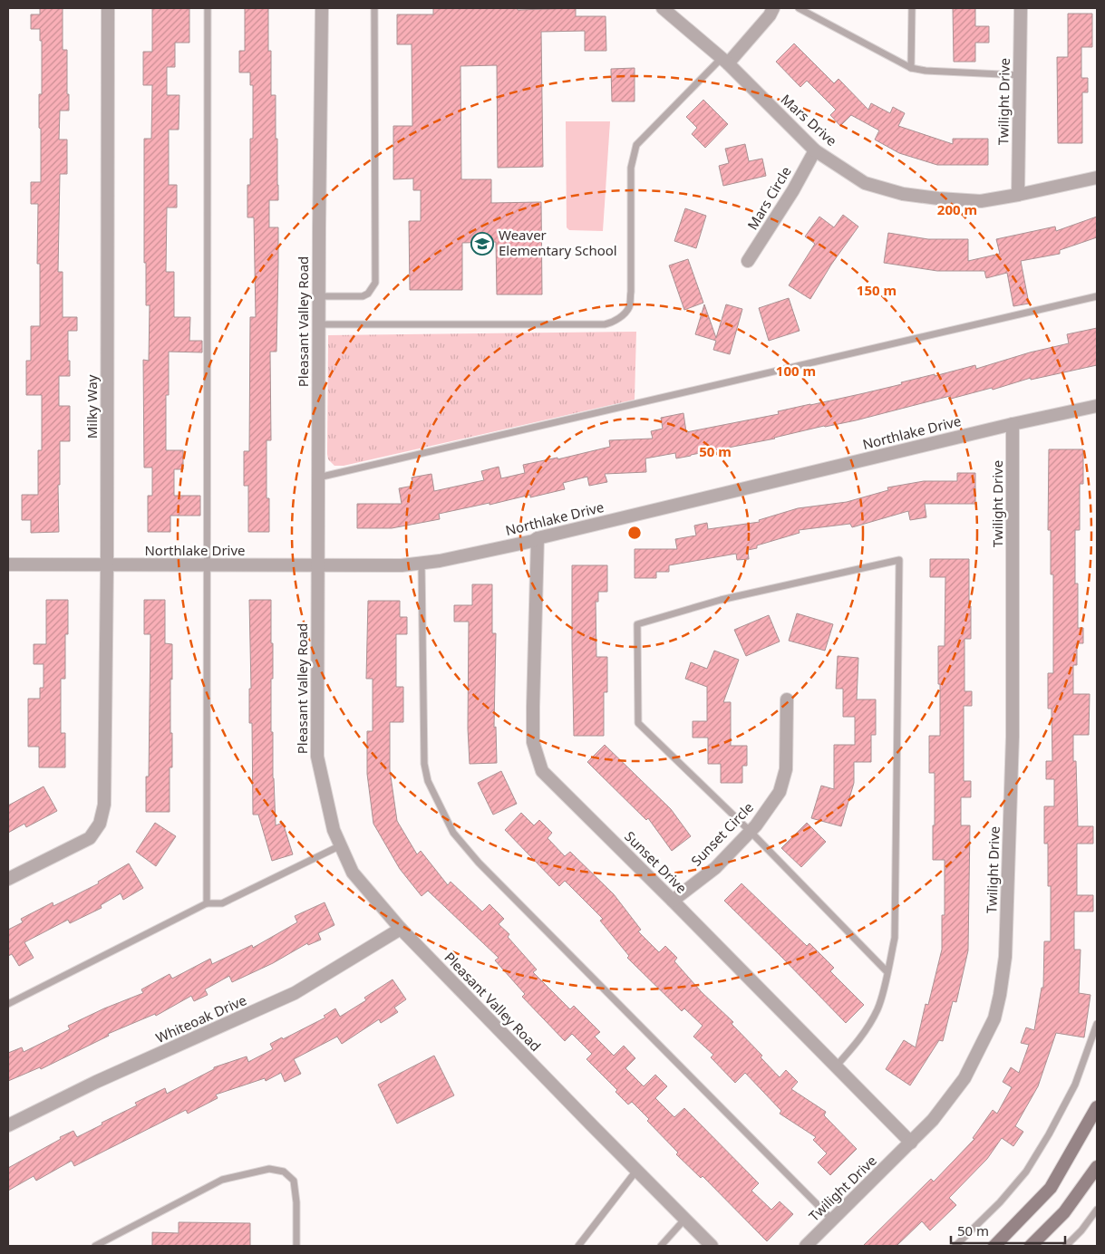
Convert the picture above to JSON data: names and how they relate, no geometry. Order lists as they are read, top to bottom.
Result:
{
  "streets": {
    "street": [
      "Twilight Drive",
      "Mars Drive",
      "Mars Circle",
      "Pleasant Valley Road",
      "Milky Way",
      "Northlake Drive",
      "Sunset Circle",
      "Sunset Drive",
      "Whiteoak Drive"
    ]
  },
  "crossings": [
    ["Twilight Drive", "Mars Drive"],
    ["Twilight Drive", "Northlake Drive"],
    ["Twilight Drive", "Sunset Drive"],
    ["Mars Drive", "Mars Circle"],
    ["Pleasant Valley Road", "Northlake Drive"],
    ["Pleasant Valley Road", "Whiteoak Drive"],
    ["Milky Way", "Northlake Drive"],
    ["Northlake Drive", "Sunset Drive"],
    ["Sunset Circle", "Sunset Drive"]
  ],
  "places": {
    "school or university": ["Weaver Elementary School"]
  },
  "scale_bar": "50 m",
  "rings": [
    "200 m",
    "150 m",
    "100 m",
    "50 m"
  ]
}
